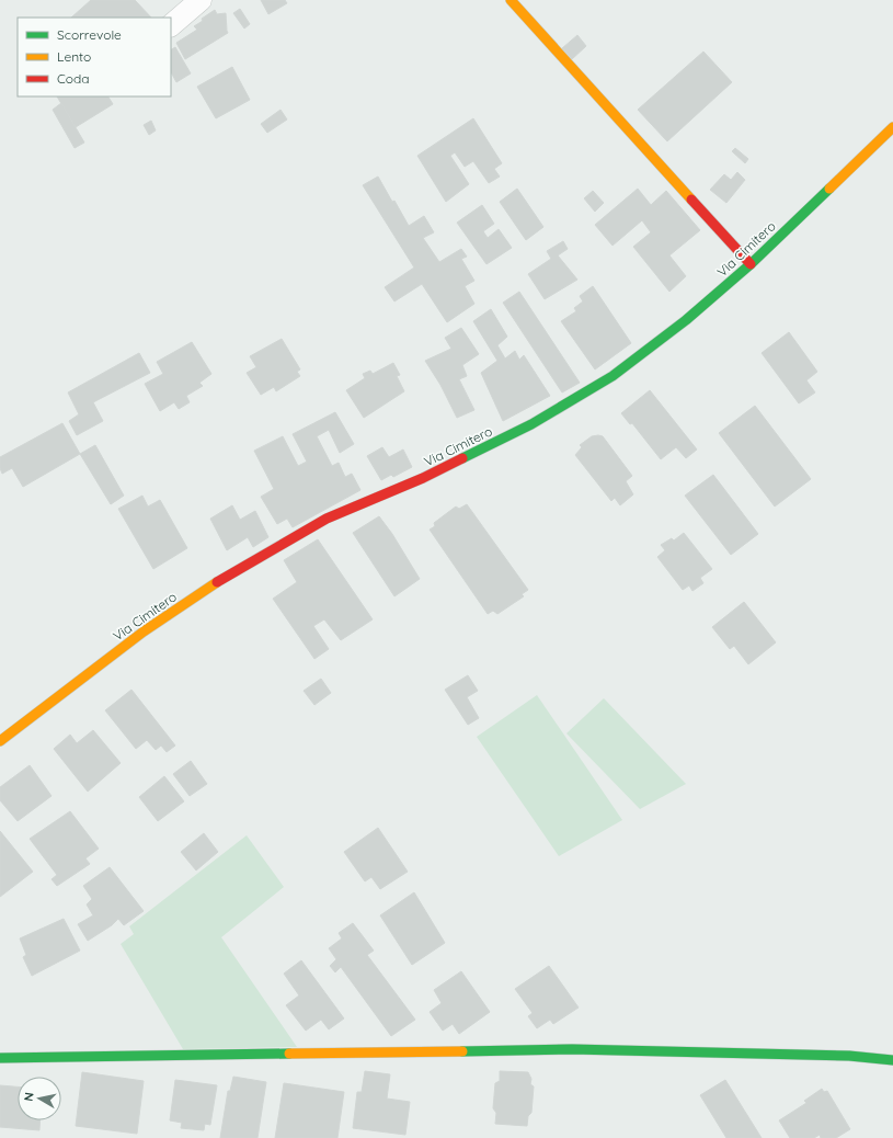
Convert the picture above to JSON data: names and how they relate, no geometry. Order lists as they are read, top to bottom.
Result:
{
  "streets": {
    "street": ["Via Cimitero"]
  },
  "legend": ["Scorrevole", "Lento", "Coda"],
  "north": "left"
}
